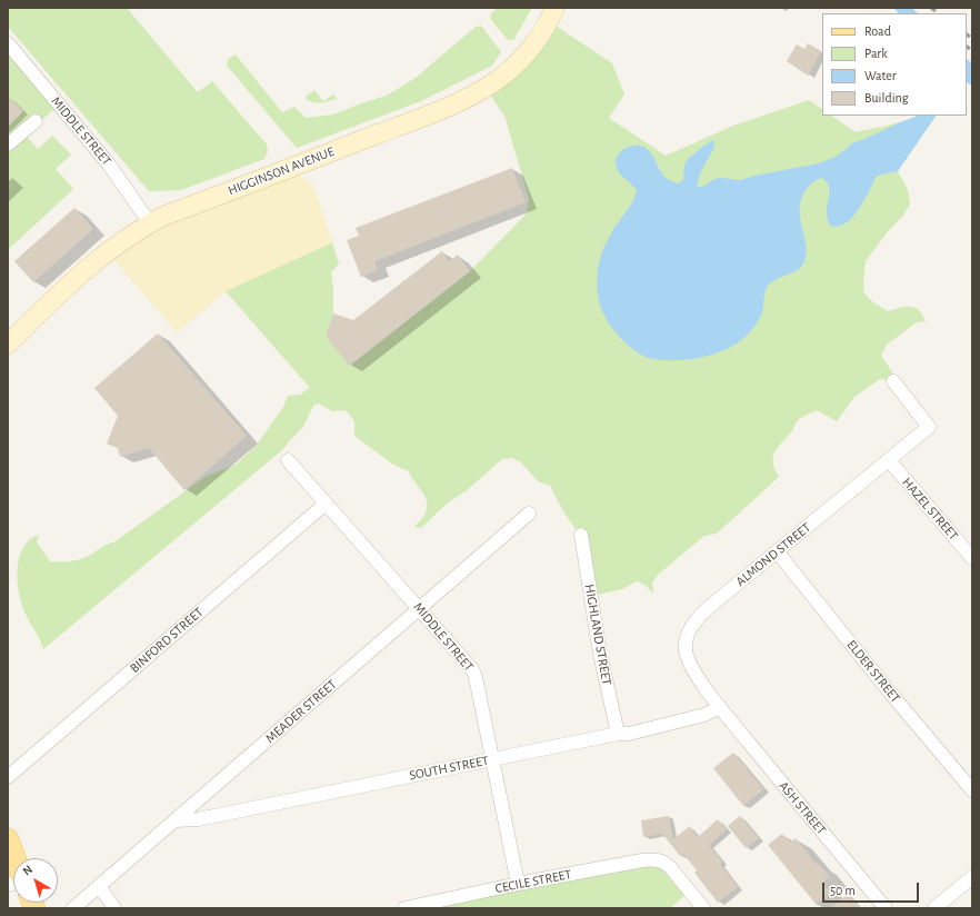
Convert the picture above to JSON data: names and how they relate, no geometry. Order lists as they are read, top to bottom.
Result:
{
  "streets": {
    "street": [
      "MIDDLE STREET",
      "HIGGINSON AVENUE",
      "HAZEL STREET",
      "ALMOND STREET",
      "HIGHLAND STREET",
      "BINFORD STREET",
      "ELDER STREET",
      "MEADER STREET",
      "SOUTH STREET",
      "ASH STREET",
      "CECILE STREET"
    ]
  },
  "crossings": [
    ["MIDDLE STREET", "HIGGINSON AVENUE"],
    ["MIDDLE STREET", "BINFORD STREET"],
    ["MIDDLE STREET", "MEADER STREET"],
    ["MIDDLE STREET", "SOUTH STREET"],
    ["MIDDLE STREET", "CECILE STREET"],
    ["HAZEL STREET", "ALMOND STREET"],
    ["ALMOND STREET", "ELDER STREET"],
    ["ALMOND STREET", "SOUTH STREET"],
    ["ALMOND STREET", "ASH STREET"],
    ["HIGHLAND STREET", "SOUTH STREET"],
    ["MEADER STREET", "SOUTH STREET"],
    ["SOUTH STREET", "ASH STREET"]
  ],
  "legend": [
    "Road",
    "Park",
    "Water",
    "Building"
  ],
  "scale_bar": "50 m",
  "north": "top left"
}
